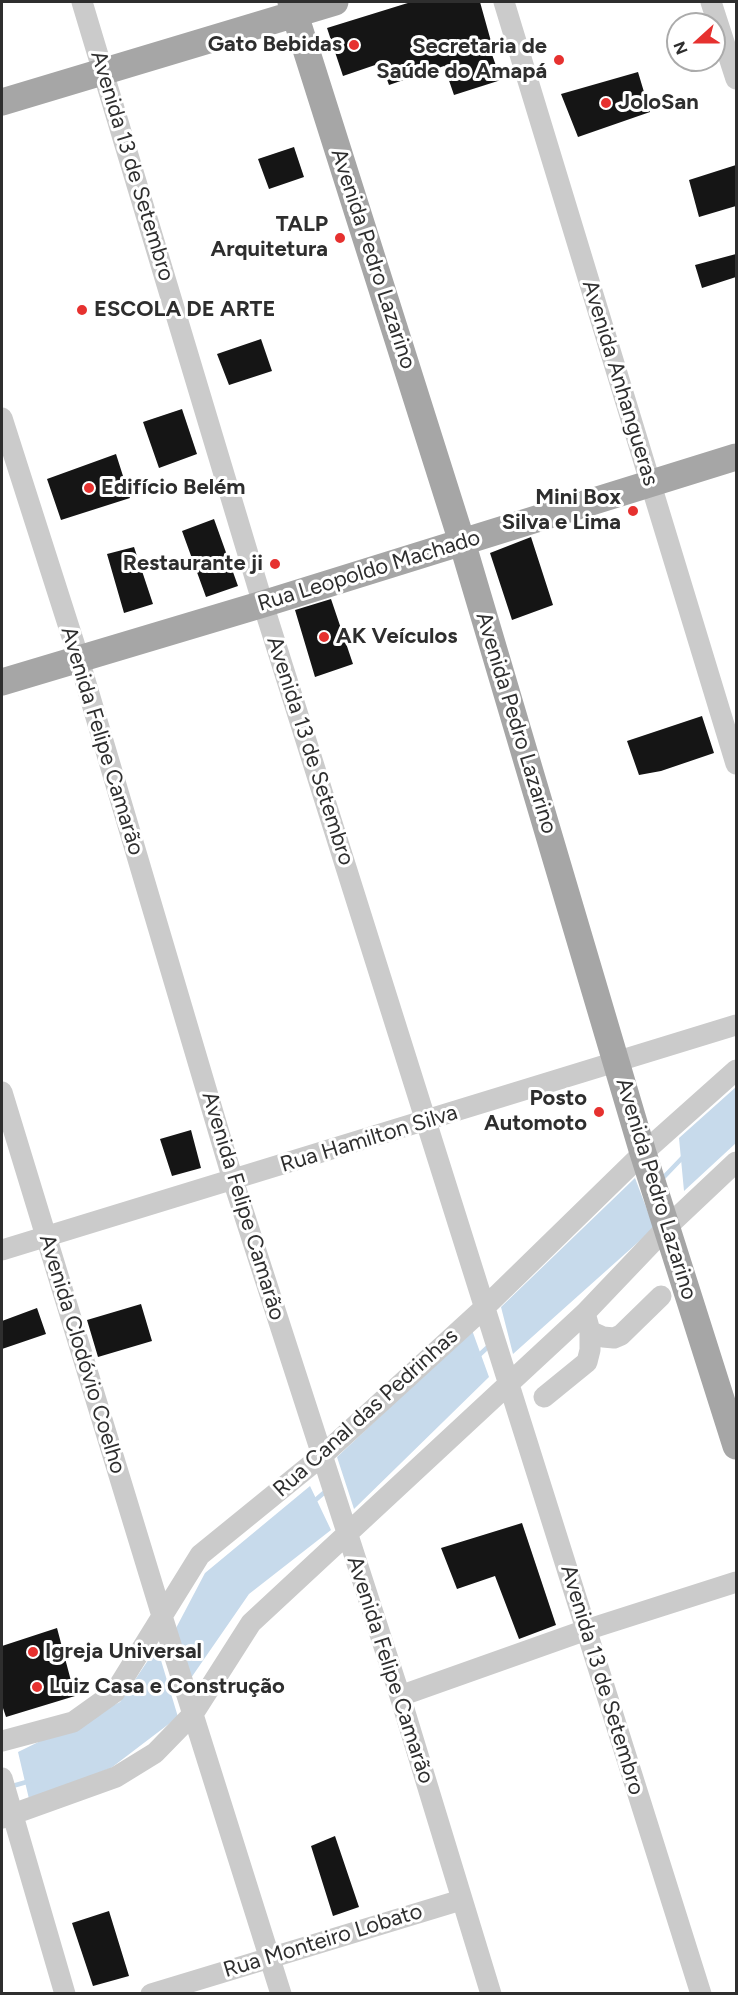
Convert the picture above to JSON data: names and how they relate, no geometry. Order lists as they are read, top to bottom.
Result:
{
  "streets": {
    "main road": ["Avenida Pedro Lazarino", "Rua Leopoldo Machado"],
    "street": [
      "Avenida 13 de Setembro",
      "Avenida Anhangueras",
      "Avenida Felipe Camarão",
      "Rua Hamilton Silva",
      "Avenida Clodóvio Coelho",
      "Rua Canal das Pedrinhas",
      "Rua Monteiro Lobato"
    ]
  },
  "crossings": [
    ["Avenida 13 de Setembro", "Rua Leopoldo Machado"],
    ["Avenida 13 de Setembro", "Rua Hamilton Silva"],
    ["Avenida 13 de Setembro", "Rua Canal das Pedrinhas"],
    ["Avenida Pedro Lazarino", "Rua Leopoldo Machado"],
    ["Avenida Pedro Lazarino", "Rua Hamilton Silva"],
    ["Avenida Pedro Lazarino", "Rua Canal das Pedrinhas"],
    ["Avenida Anhangueras", "Rua Leopoldo Machado"],
    ["Rua Leopoldo Machado", "Avenida Felipe Camarão"],
    ["Avenida Felipe Camarão", "Rua Hamilton Silva"],
    ["Avenida Felipe Camarão", "Rua Canal das Pedrinhas"],
    ["Avenida Felipe Camarão", "Rua Monteiro Lobato"],
    ["Rua Hamilton Silva", "Avenida Clodóvio Coelho"],
    ["Avenida Clodóvio Coelho", "Rua Canal das Pedrinhas"]
  ],
  "places": [
    "Gato Bebidas",
    "Secretaria de Saúde do Amapá",
    "JoloSan",
    "TALP Arquitetura",
    "ESCOLA DE ARTE",
    "Edifício Belém",
    "Mini Box Silva e Lima",
    "Restaurante ji",
    "AK Veículos",
    "Posto Automoto",
    "Igreja Universal",
    "Luiz Casa e Construção"
  ],
  "north": "left"
}
